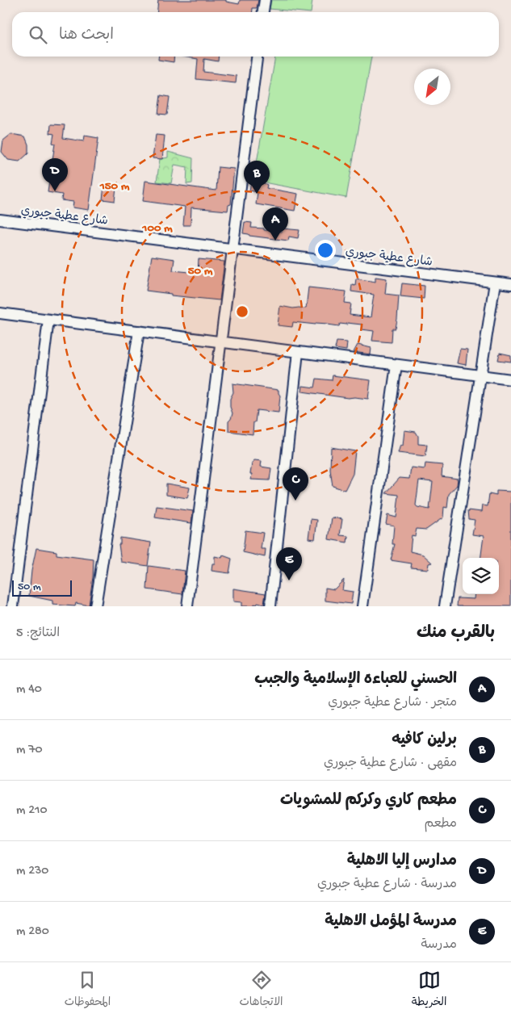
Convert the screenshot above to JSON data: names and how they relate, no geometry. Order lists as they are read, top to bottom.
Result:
{
  "streets": {
    "street": ["شارع عطية جبوري"]
  },
  "scale_bar": "50 m",
  "north": "bottom left",
  "page": {
    "search": "ابحث هنا",
    "pins": [
      "D",
      "B",
      "A",
      "C",
      "E"
    ],
    "scale": "50 m",
    "heading": ["بالقرب منك", "النتائج: 5"],
    "list": [
      {
        "mark": "A",
        "name": "الحسني للعباءه الإسلامية والجبب",
        "note": "متجر · شارع عطية جبوري",
        "value": "40 m"
      },
      {
        "mark": "B",
        "name": "برلين كافيه",
        "note": "مقهى · شارع عطية جبوري",
        "value": "70 m"
      },
      {
        "mark": "C",
        "name": "مطعم كاري وكركم للمشويات",
        "note": "مطعم",
        "value": "210 m"
      },
      {
        "mark": "D",
        "name": "مدارس إليا الاهلية",
        "note": "مدرسة · شارع عطية جبوري",
        "value": "230 m"
      },
      {
        "mark": "E",
        "name": "مدرسة المؤمل الاهلية",
        "note": "مدرسة",
        "value": "280 m"
      }
    ],
    "nav": ["الخريطة", "الاتجاهات", "المحفوظات"]
  },
  "rings": ["150 m", "100 m", "50 m"]
}
